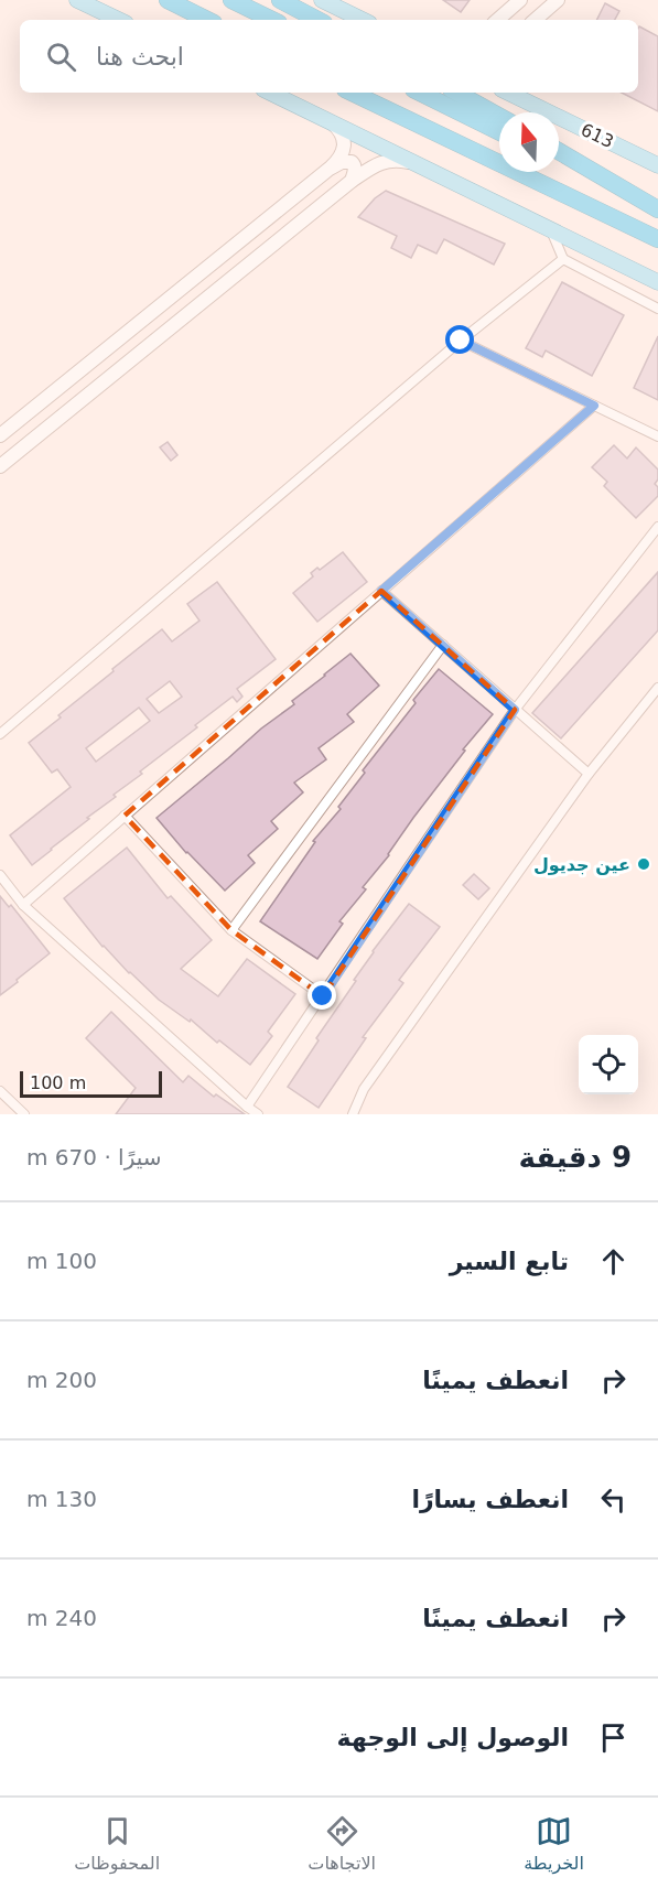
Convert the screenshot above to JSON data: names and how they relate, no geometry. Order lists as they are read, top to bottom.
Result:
{
  "streets": {
    "main road": ["613"]
  },
  "places": ["عين جديول"],
  "scale_bar": "100 m",
  "north": "top",
  "page": {
    "search": "ابحث هنا",
    "scale": "100 m",
    "heading": ["9 دقيقة", "سيرًا · 670 m"],
    "list": [
      ["تابع السير", "100 m"],
      ["انعطف يمينًا", "200 m"],
      ["انعطف يسارًا", "130 m"],
      ["انعطف يمينًا", "240 m"],
      "الوصول إلى الوجهة"
    ],
    "nav": ["الخريطة", "الاتجاهات", "المحفوظات"]
  }
}
